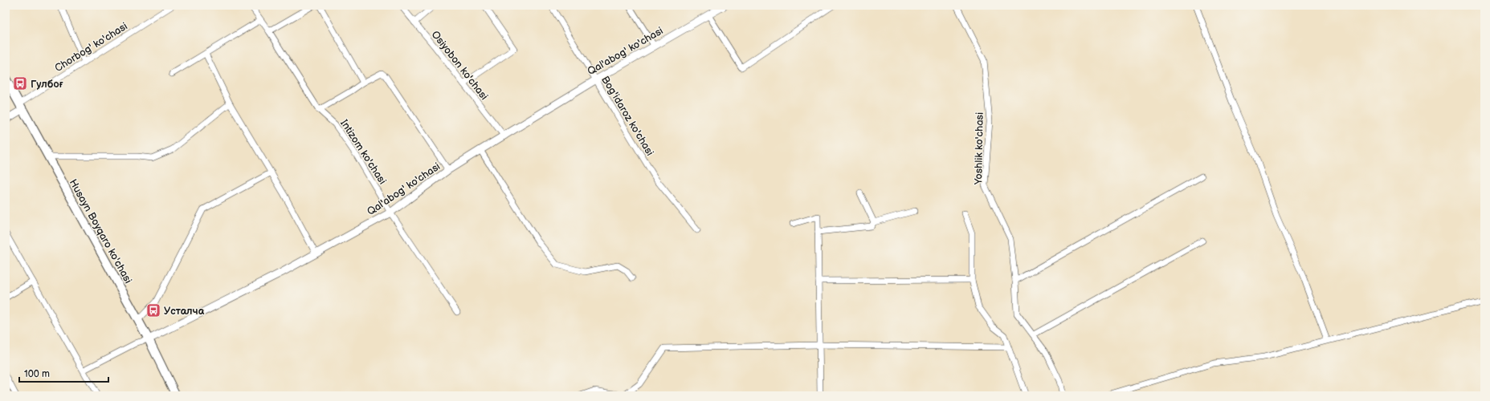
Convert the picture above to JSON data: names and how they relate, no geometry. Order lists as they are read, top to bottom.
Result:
{
  "streets": {
    "main road": ["Husayn Boyqaro ko'chasi"],
    "street": [
      "Сhorbog' ko'chasi",
      "Qal'abog' ko'chasi",
      "Osiyobon ko'chasi",
      "Bog'idaroz ko'chasi",
      "Yoshlik ko'chasi",
      "Intizom ko'chasi"
    ]
  },
  "crossings": [
    ["Сhorbog' ko'chasi", "Husayn Boyqaro ko'chasi"],
    ["Qal'abog' ko'chasi", "Osiyobon ko'chasi"],
    ["Qal'abog' ko'chasi", "Bog'idaroz ko'chasi"],
    ["Qal'abog' ko'chasi", "Intizom ko'chasi"],
    ["Qal'abog' ko'chasi", "Husayn Boyqaro ko'chasi"]
  ],
  "places": {
    "bus stop": ["Гулбоғ", "Усталча"]
  },
  "scale_bar": "100 m"
}
